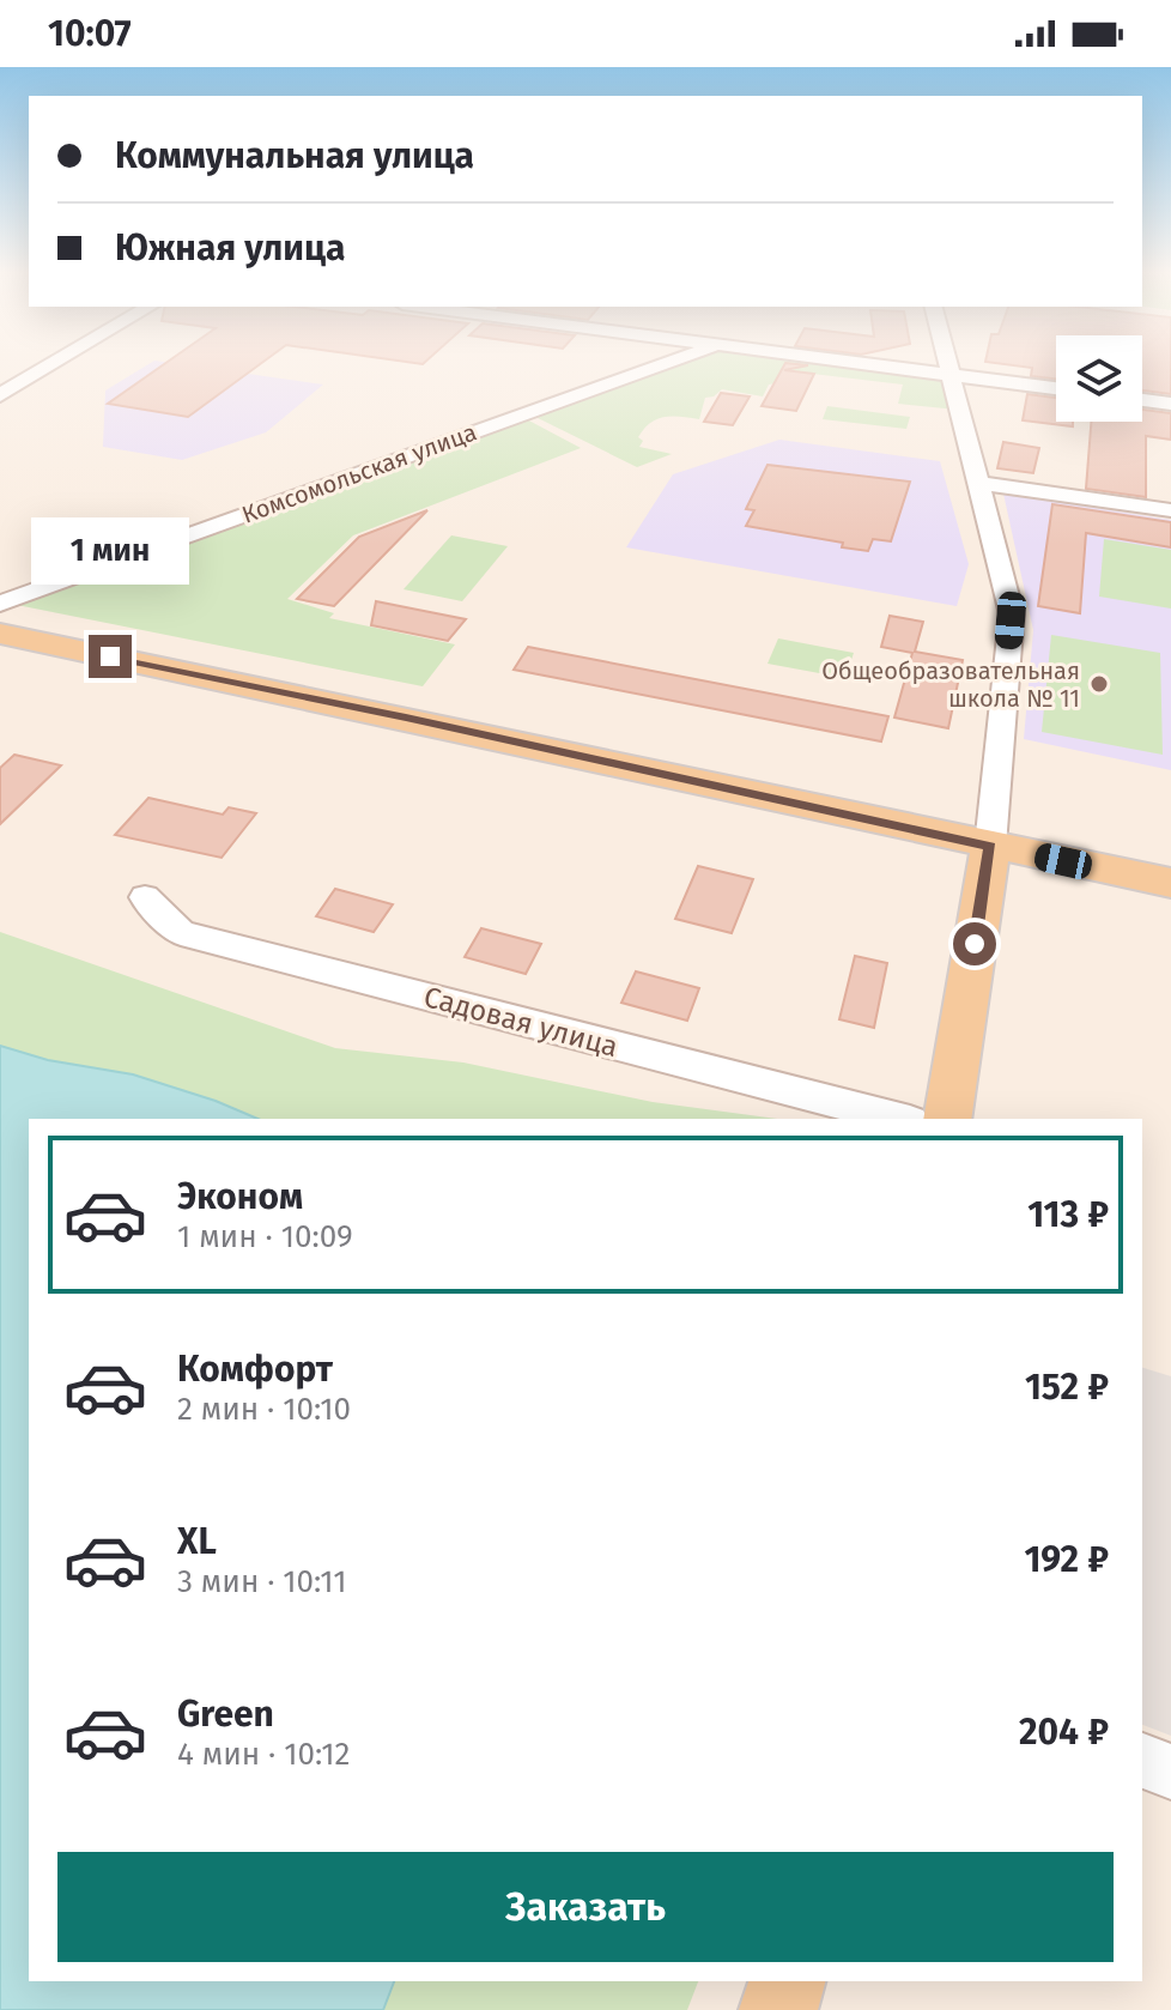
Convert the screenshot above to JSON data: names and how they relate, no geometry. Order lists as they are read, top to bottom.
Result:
{
  "streets": {
    "street": ["Комсомольская улица", "Садовая улица"]
  },
  "places": ["Общеобразовательная школа № 11"],
  "page": {
    "status": "10:07",
    "banner": ["Коммунальная улица", "Южная улица"],
    "bubble": "1 мин",
    "list": [
      {
        "name": "Эконом",
        "note": "1 мин · 10:09",
        "value": "113 ₽"
      },
      {
        "name": "Комфорт",
        "note": "2 мин · 10:10",
        "value": "152 ₽"
      },
      {
        "name": "XL",
        "note": "3 мин · 10:11",
        "value": "192 ₽"
      },
      {
        "name": "Green",
        "note": "4 мин · 10:12",
        "value": "204 ₽"
      }
    ],
    "buttons": "Заказать"
  }
}
